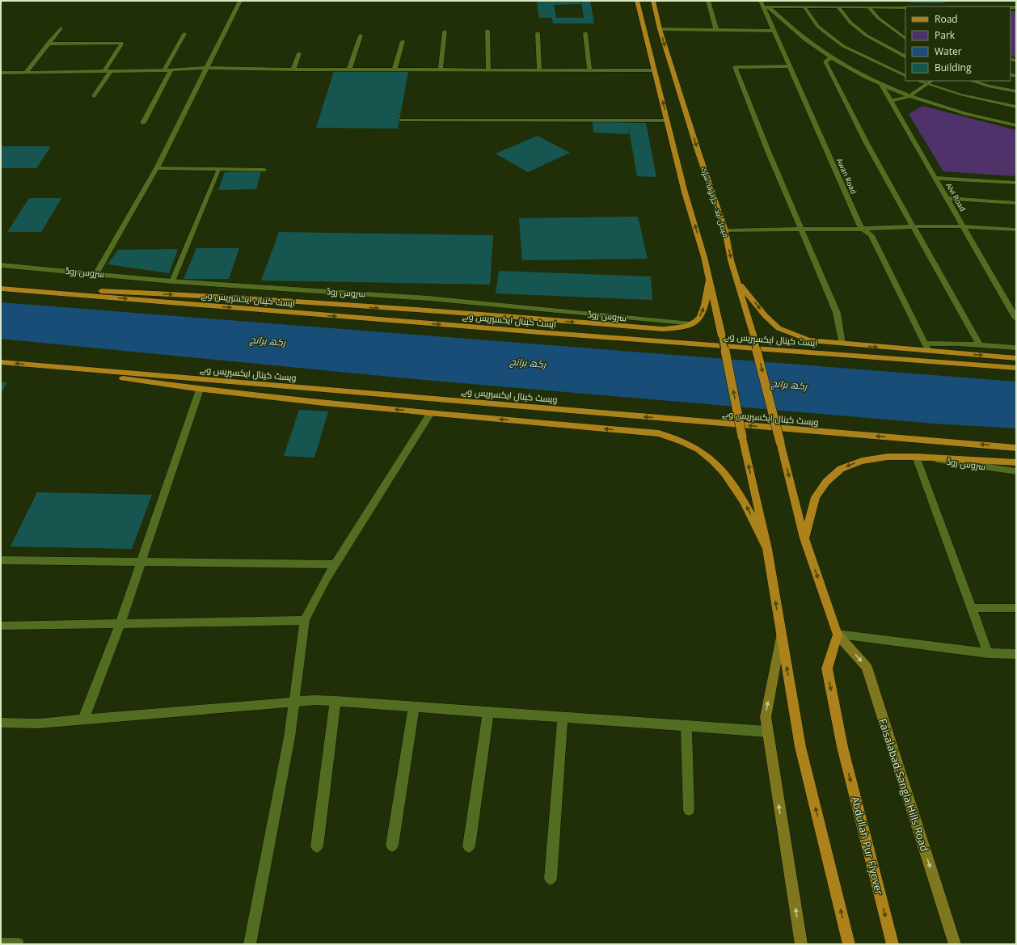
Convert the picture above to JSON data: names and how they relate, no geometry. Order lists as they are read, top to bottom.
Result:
{
  "streets": {
    "main road": [
      "فیصل آباد– جڑانوالہ سڑک",
      "ایسٹ کینال ایکسپریس وے",
      "ویسٹ کینال ایکسپریس وے",
      "Faisalabad-Sangla Hills Road",
      "Abdullah Pur Flyover"
    ],
    "street": ["Awan Road", "Alvi Road", "سروس روڈ"]
  },
  "crossings": [
    ["فیصل آباد– جڑانوالہ سڑک", "Faisalabad-Sangla Hills Road"],
    ["فیصل آباد– جڑانوالہ سڑک", "Abdullah Pur Flyover"],
    ["Faisalabad-Sangla Hills Road", "Abdullah Pur Flyover"]
  ],
  "one_way": ["Faisalabad-Sangla Hills Road"],
  "water": ["رکھ برانچ"],
  "legend": [
    "Road",
    "Park",
    "Water",
    "Building"
  ]
}
